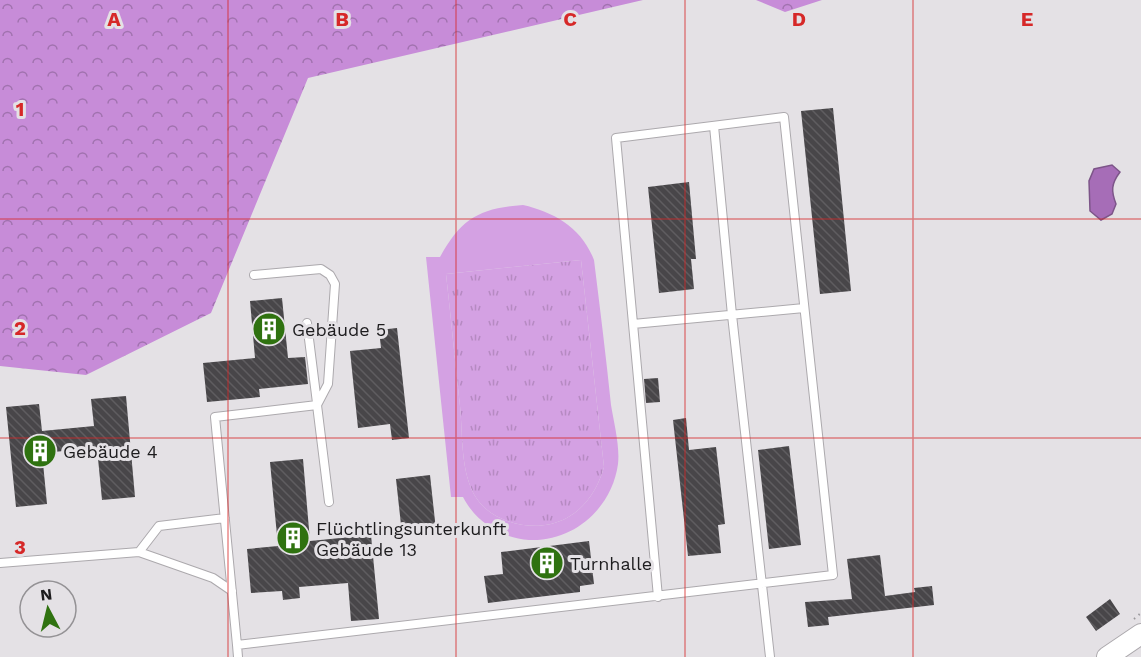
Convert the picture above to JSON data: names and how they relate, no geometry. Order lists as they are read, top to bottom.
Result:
{
  "places": {
    "building": [
      "Gebäude 5",
      "Gebäude 4",
      "Flüchtlingsunterkunft Gebäude 13",
      "Turnhalle"
    ]
  },
  "north": "top",
  "grid": {
    "columns": [
      "A",
      "B",
      "C",
      "D",
      "E"
    ],
    "rows": ["1", "2", "3"]
  }
}
